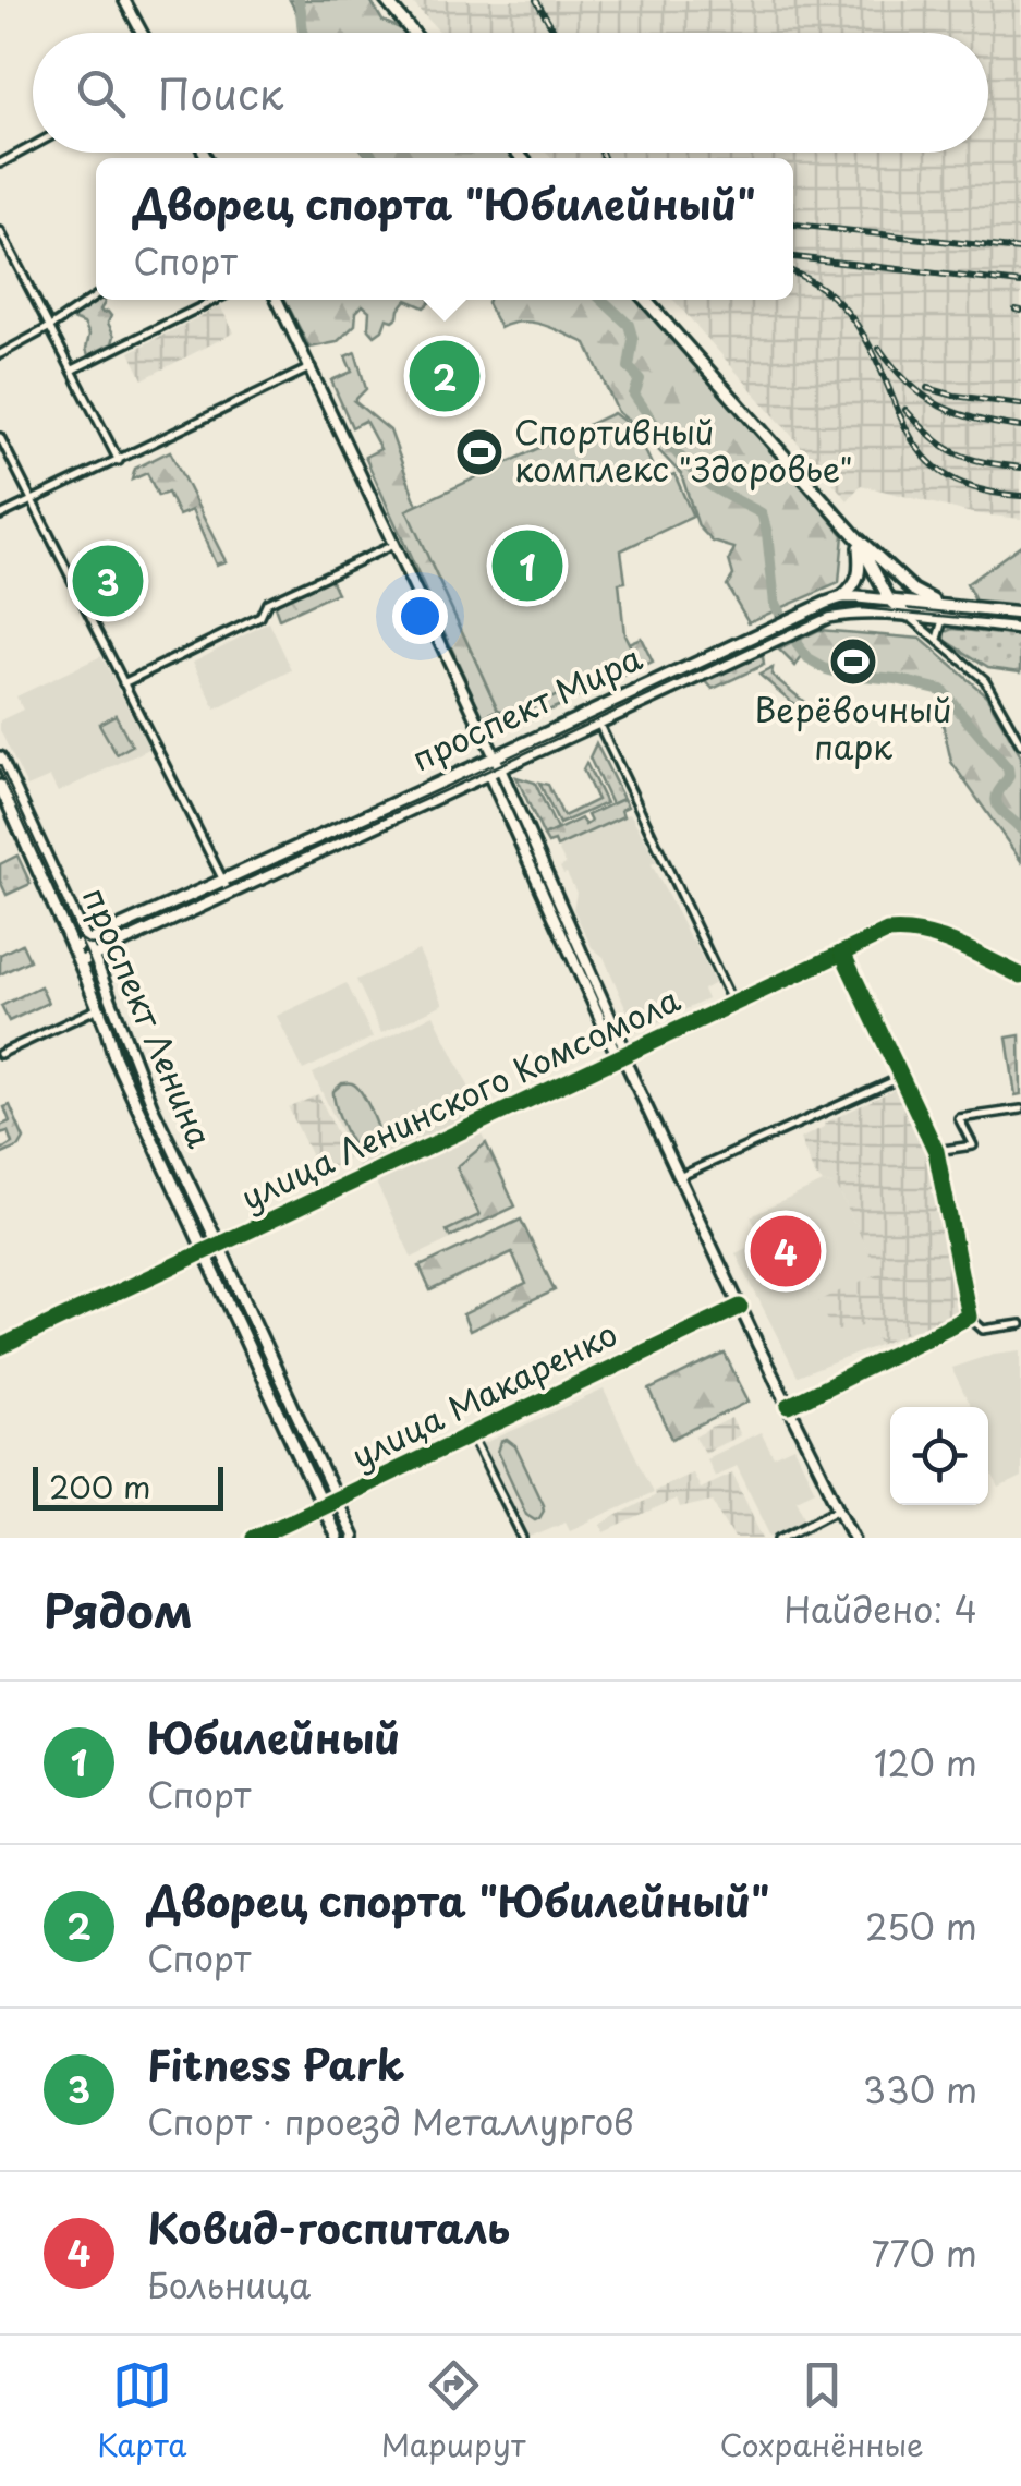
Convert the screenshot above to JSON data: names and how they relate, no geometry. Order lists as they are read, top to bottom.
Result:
{
  "streets": {
    "main road": [
      "проспект Мира",
      "проспект Ленина",
      "улица Ленинского Комсомола",
      "улица Макаренко"
    ]
  },
  "crossings": [
    ["проспект Мира", "проспект Ленина"],
    ["проспект Ленина", "улица Ленинского Комсомола"],
    ["проспект Ленина", "улица Макаренко"]
  ],
  "places": {
    "sports": ["Спортивный комплекс \"Здоровье\"", "Верёвочный парк"]
  },
  "scale_bar": "200 m",
  "page": {
    "search": "Поиск",
    "popup": ["Дворец спорта \"Юбилейный\"", "Спорт"],
    "pins": [
      "2",
      "1",
      "3",
      "4"
    ],
    "scale": "200 m",
    "heading": ["Рядом", "Найдено: 4"],
    "list": [
      {
        "mark": "1",
        "name": "Юбилейный",
        "note": "Спорт",
        "value": "120 m"
      },
      {
        "mark": "2",
        "name": "Дворец спорта \"Юбилейный\"",
        "note": "Спорт",
        "value": "250 m"
      },
      {
        "mark": "3",
        "name": "Fitness Park",
        "note": "Спорт · проезд Металлургов",
        "value": "330 m"
      },
      {
        "mark": "4",
        "name": "Ковид-госпиталь",
        "note": "Больница",
        "value": "770 m"
      }
    ],
    "nav": ["Карта", "Маршрут", "Сохранённые"]
  }
}
